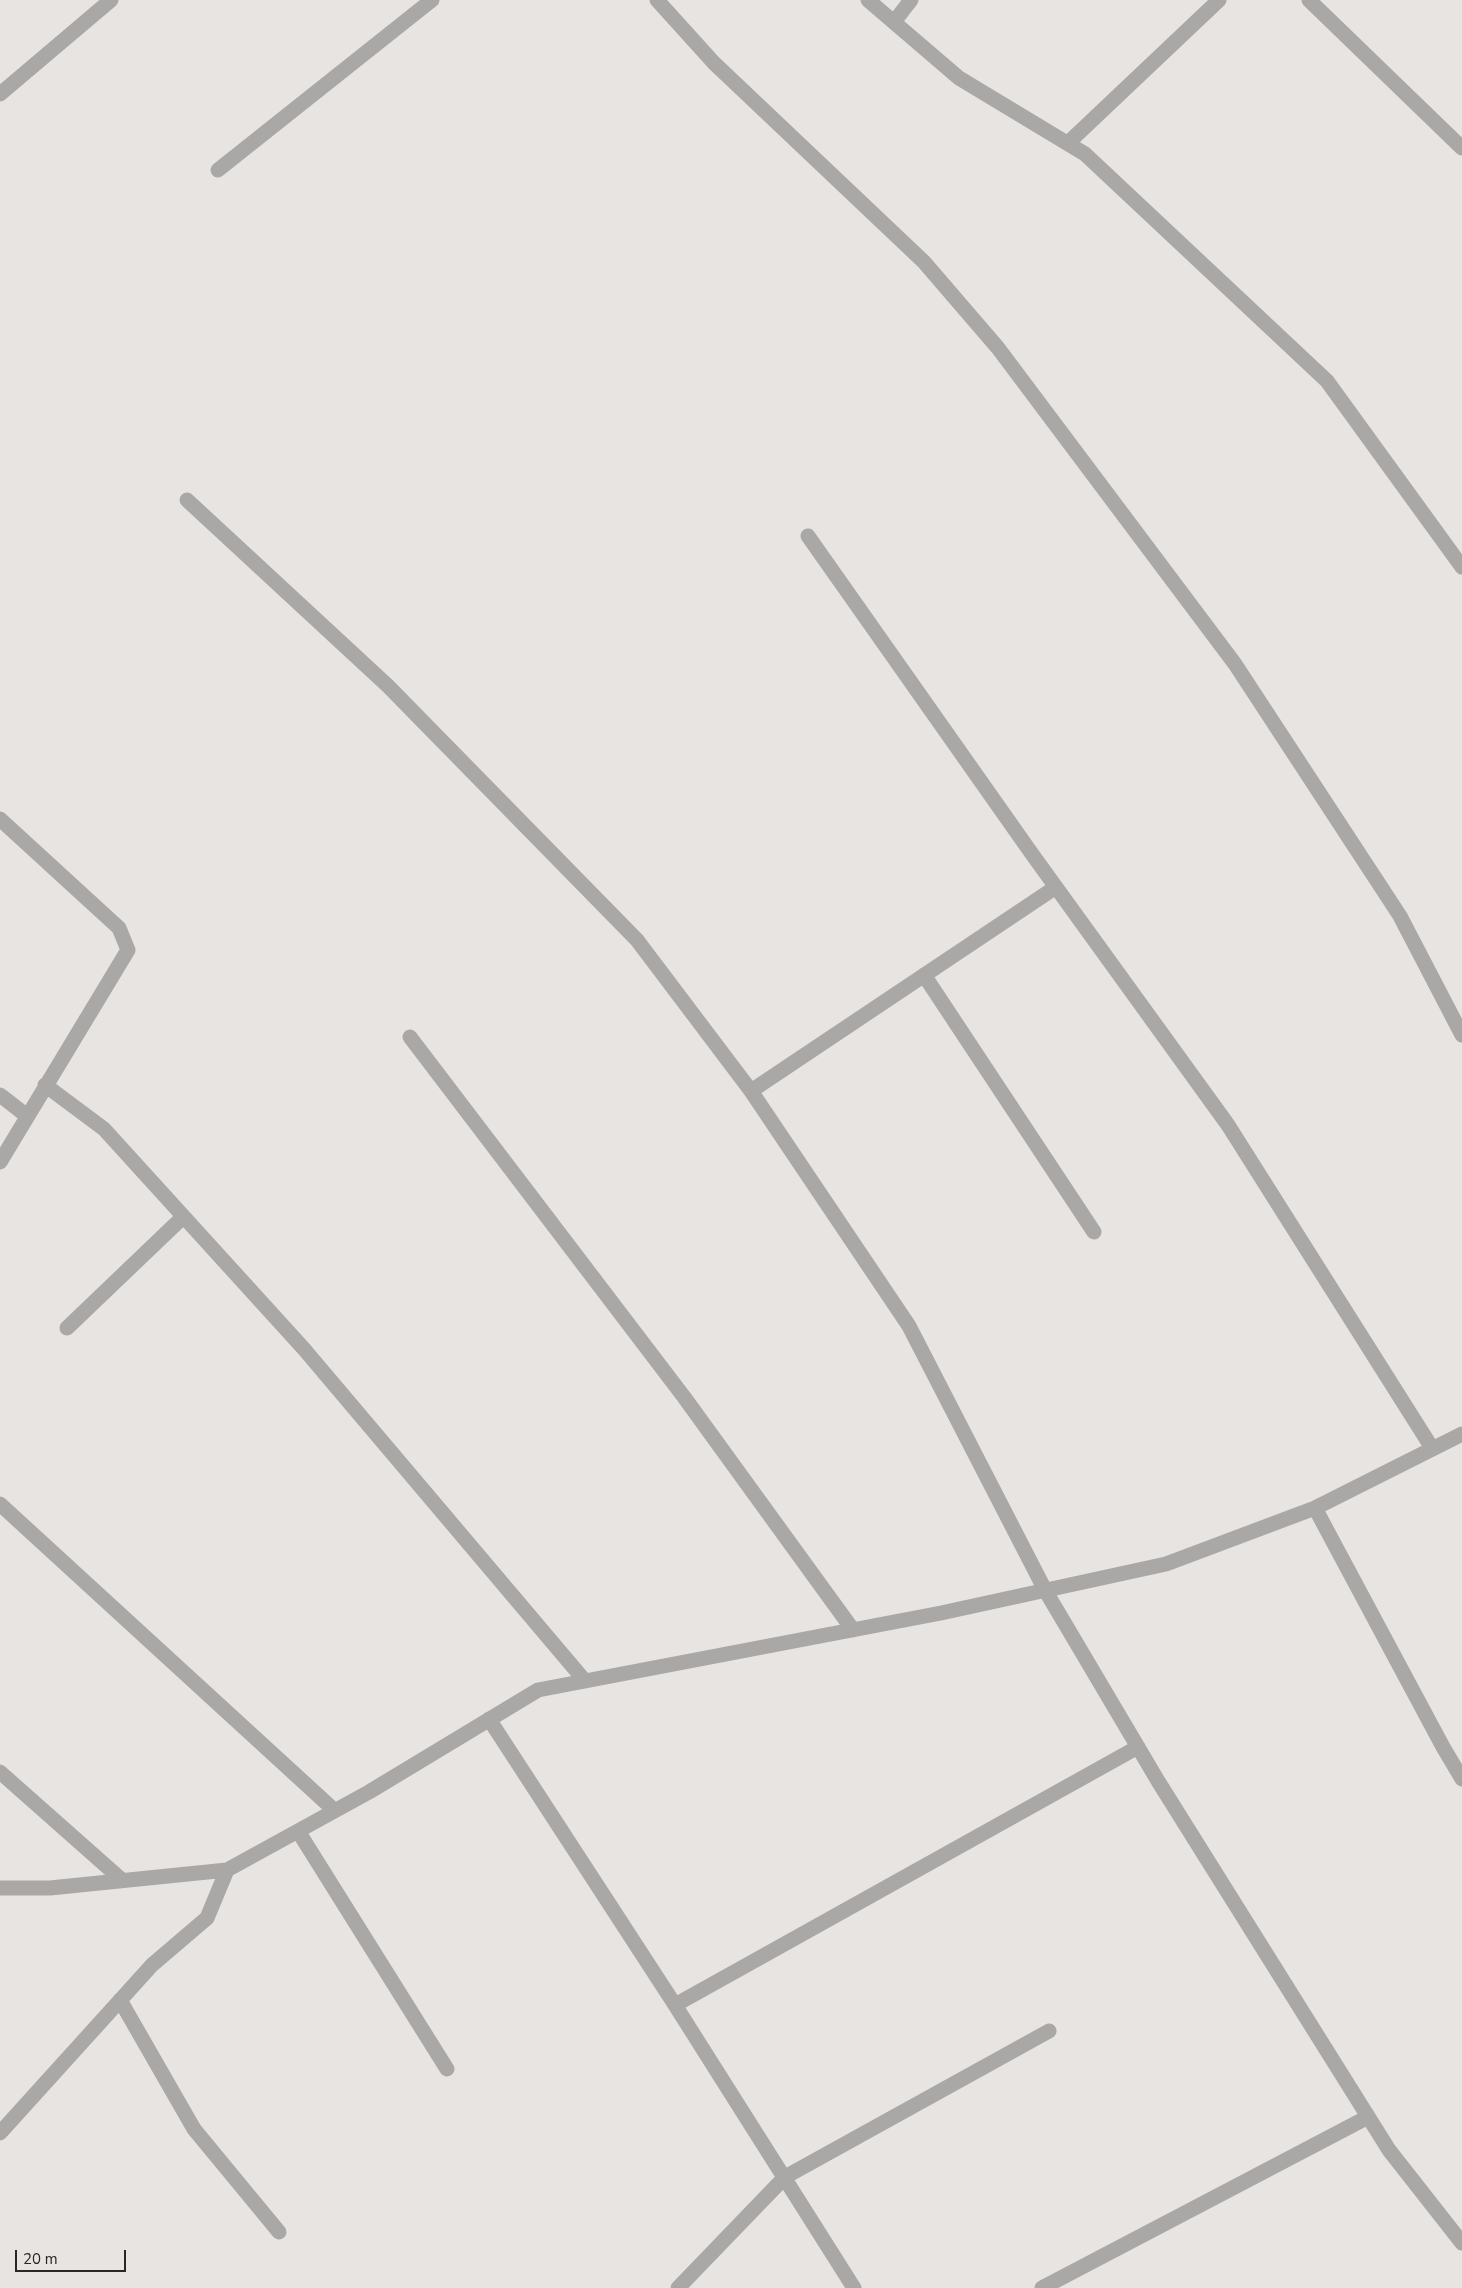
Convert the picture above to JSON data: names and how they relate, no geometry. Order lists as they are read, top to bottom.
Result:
{
  "scale_bar": "20 m"
}
